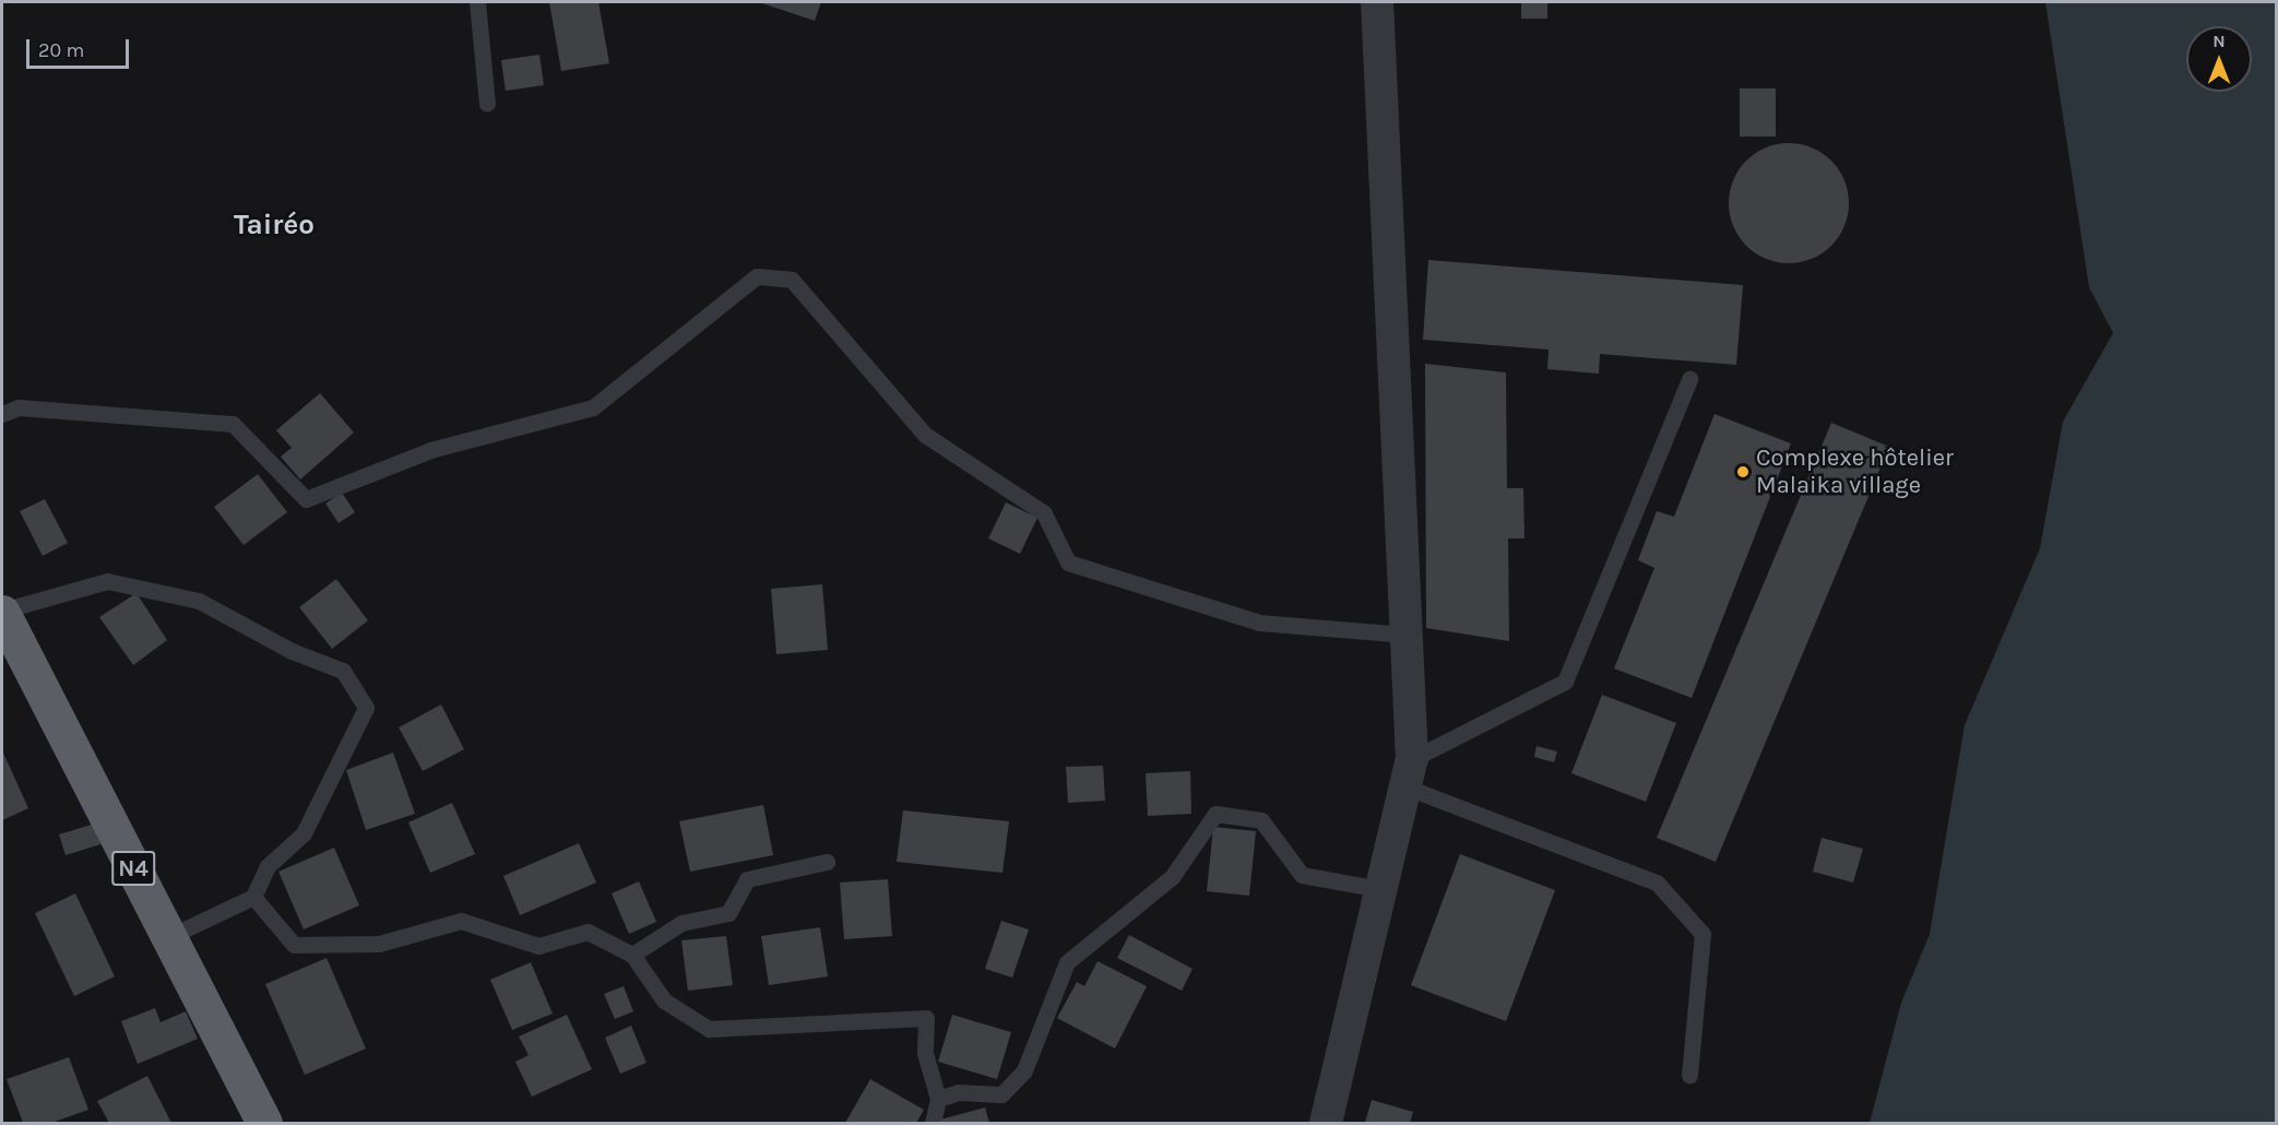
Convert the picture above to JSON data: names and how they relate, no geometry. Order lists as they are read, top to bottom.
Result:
{
  "streets": {
    "highway": ["N4"]
  },
  "districts": ["Tairéo"],
  "places": ["Complexe hôtelier Malaika village"],
  "scale_bar": "20 m",
  "north": "top"
}
